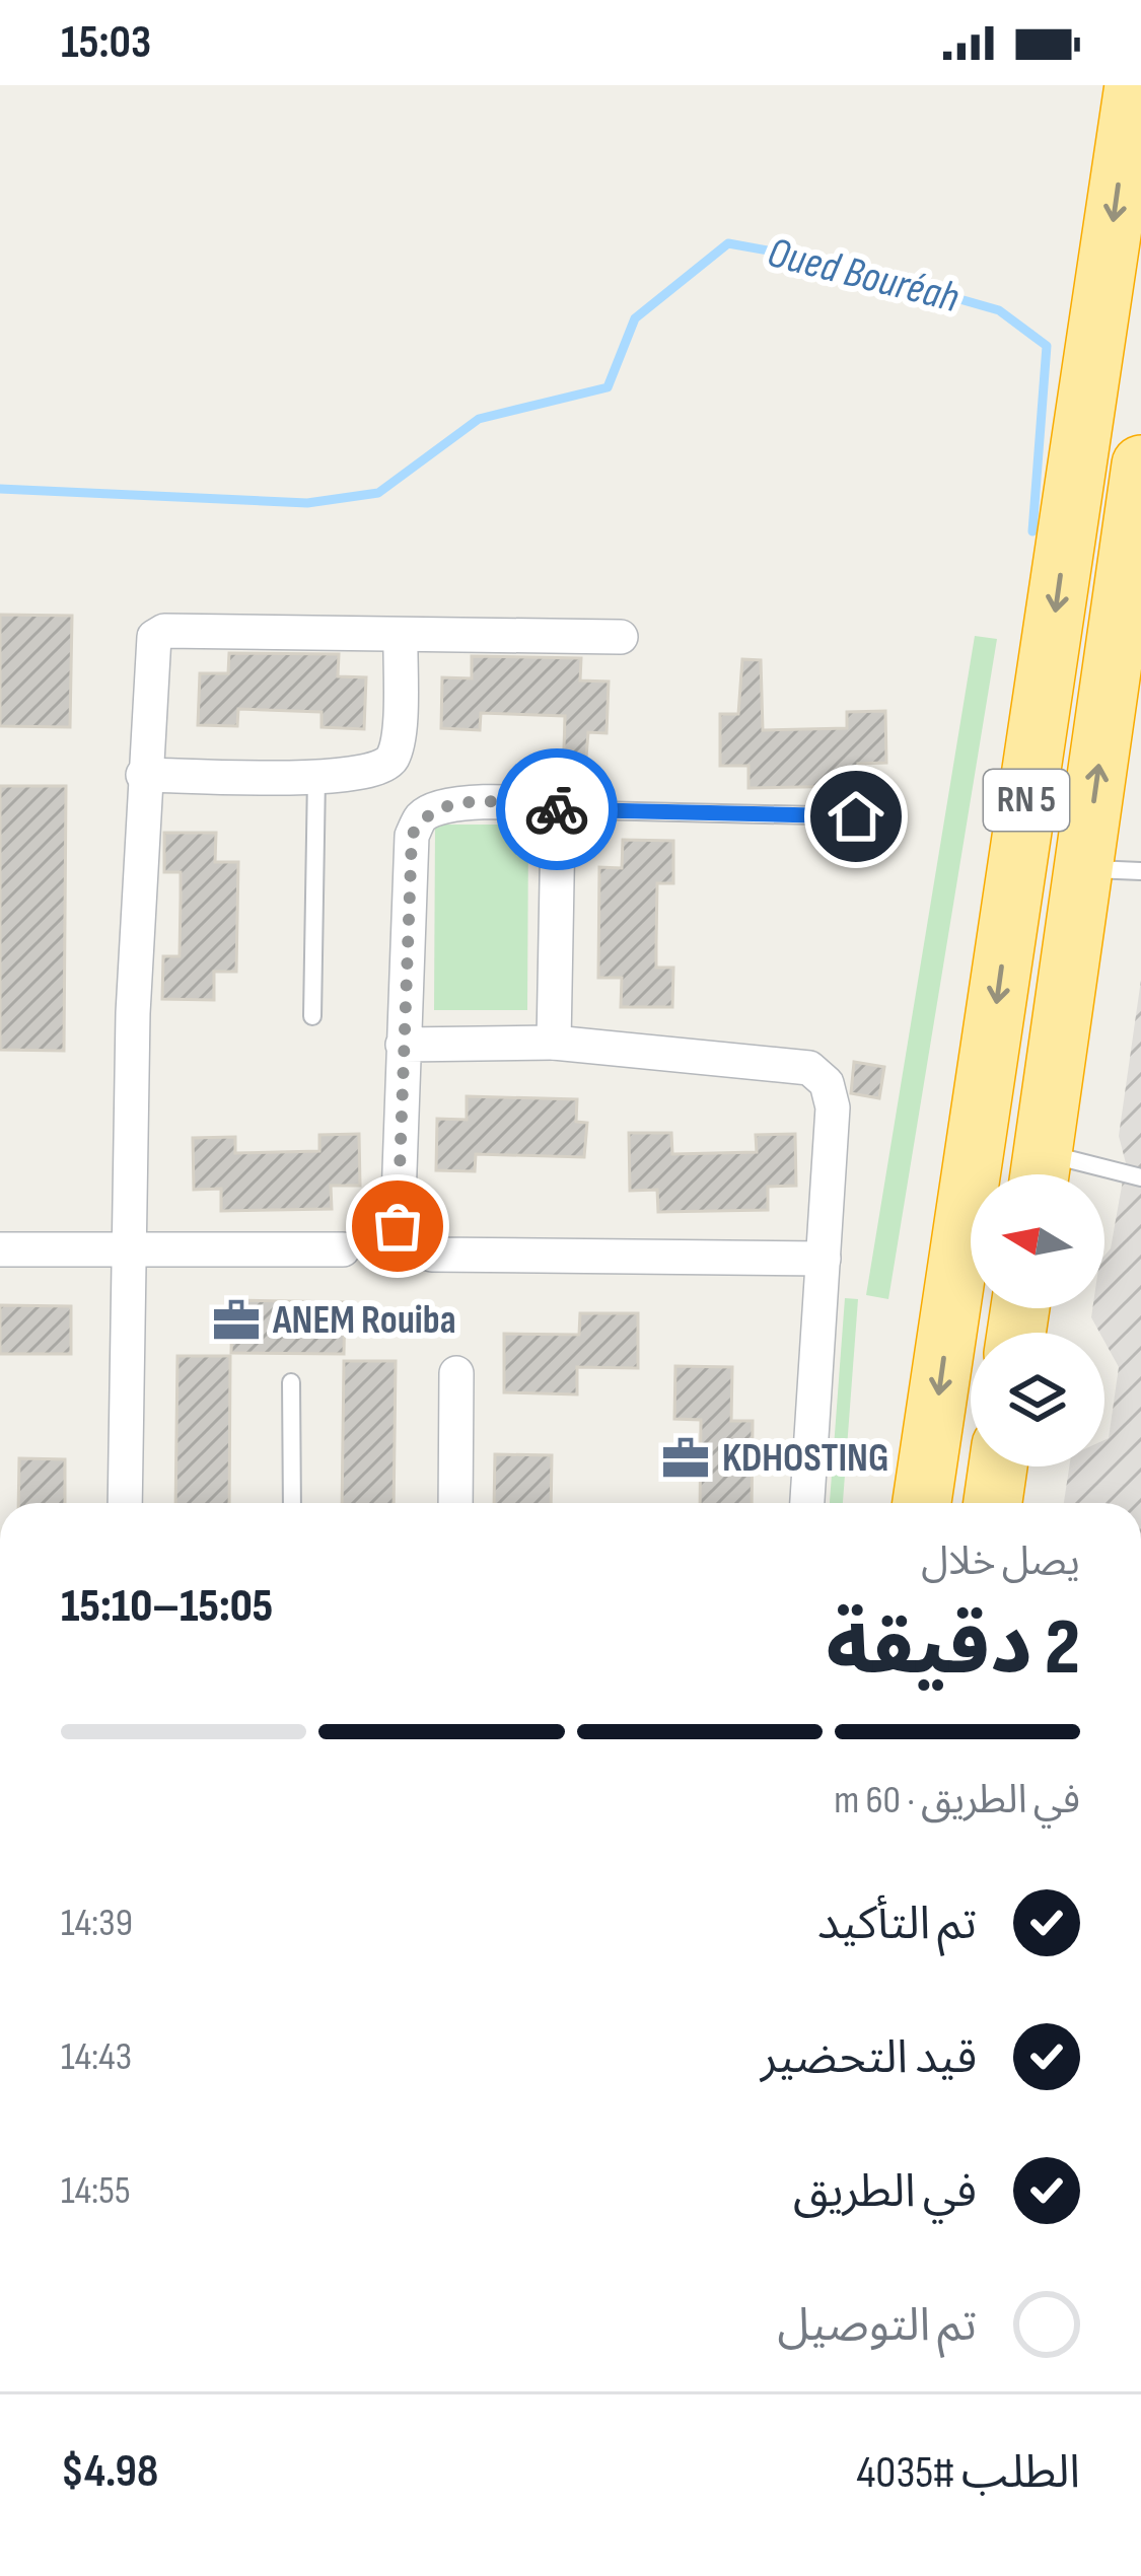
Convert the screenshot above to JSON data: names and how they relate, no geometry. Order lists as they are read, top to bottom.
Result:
{
  "streets": {
    "highway": ["RN 5"]
  },
  "water": ["Oued Bouréah"],
  "places": {
    "office": ["ANEM Rouiba", "KDHOSTING"]
  },
  "north": "left",
  "page": {
    "status": "15:03",
    "heading": ["2 دقيقة", "يصل خلال", "15:05–15:10"],
    "panel": ["الطلب #4035", "$4.98"],
    "bar": "في الطريق · 60 m",
    "list": [
      ["تم التأكيد", "14:39"],
      ["قيد التحضير", "14:43"],
      ["في الطريق", "14:55"],
      "تم التوصيل"
    ]
  }
}
